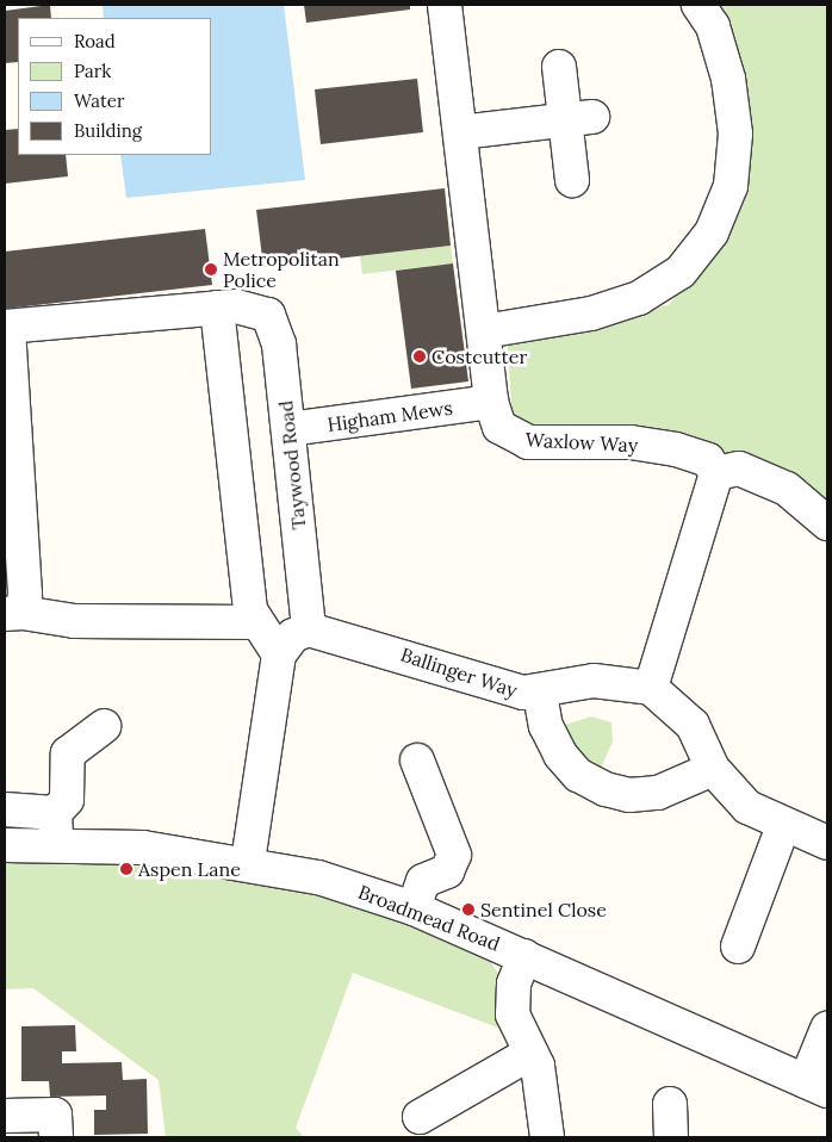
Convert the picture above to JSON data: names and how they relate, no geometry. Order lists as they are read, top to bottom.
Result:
{
  "streets": {
    "street": [
      "Higham Mews",
      "Waxlow Way",
      "Taywood Road",
      "Ballinger Way",
      "Broadmead Road"
    ]
  },
  "crossings": [
    ["Higham Mews", "Waxlow Way"],
    ["Higham Mews", "Taywood Road"],
    ["Taywood Road", "Ballinger Way"]
  ],
  "places": [
    "Metropolitan Police",
    "Costcutter",
    "Aspen Lane",
    "Sentinel Close"
  ],
  "legend": [
    "Road",
    "Park",
    "Water",
    "Building"
  ]
}
